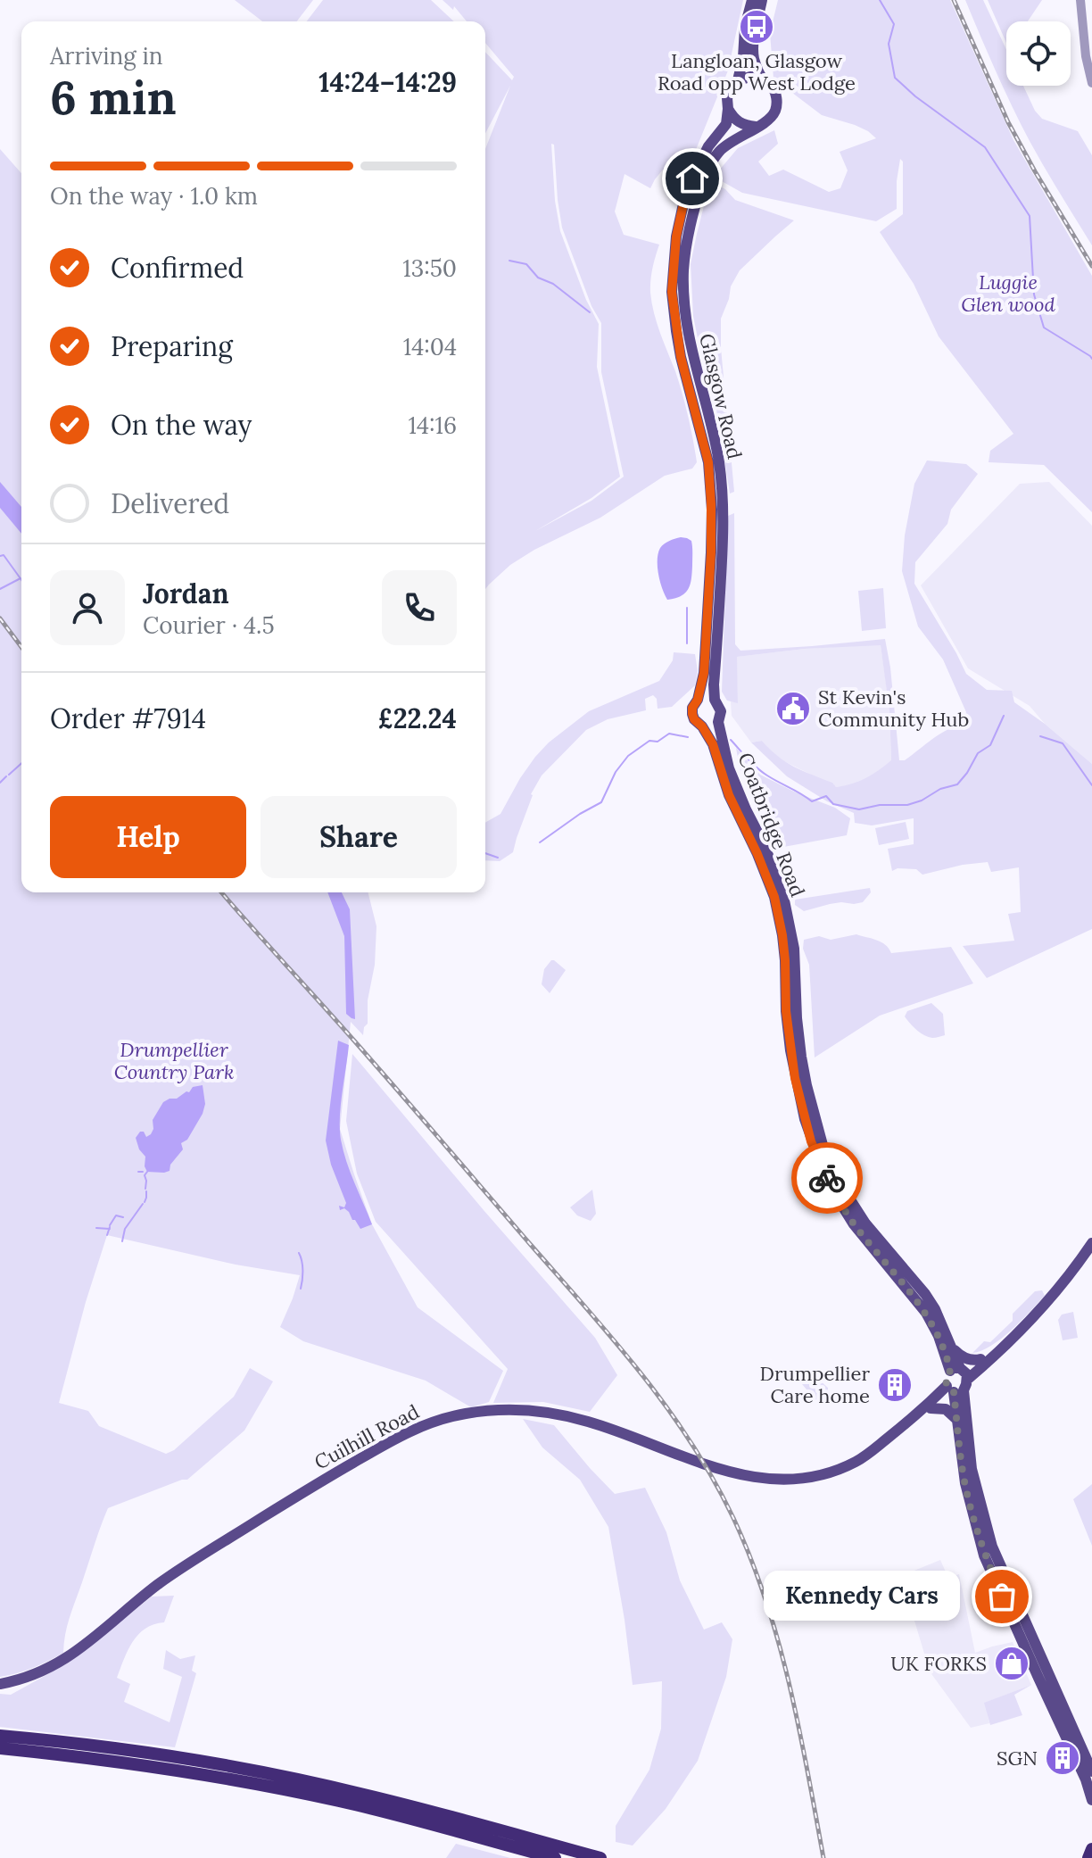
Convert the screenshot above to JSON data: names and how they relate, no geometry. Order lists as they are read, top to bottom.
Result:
{
  "streets": {
    "main road": ["Glasgow Road", "Coatbridge Road", "Cuilhill Road"]
  },
  "crossings": [
    ["Glasgow Road", "Coatbridge Road"]
  ],
  "parks": ["Luggie Glen wood", "Drumpellier Country Park"],
  "places": {
    "bus stop": ["Langloan, Glasgow Road opp West Lodge"],
    "public building": ["St Kevin's Community Hub"],
    "building": ["Drumpellier Care home", "SGN"],
    "other": ["Kennedy Cars"],
    "shop": ["UK FORKS"]
  },
  "page": {
    "heading": ["6 min", "Arriving in", "14:24–14:29"],
    "panel": [
      "Jordan",
      "Courier · 4.5",
      "Order #7914",
      "£22.24"
    ],
    "bar": "On the way · 1.0 km",
    "list": [
      ["Confirmed", "13:50"],
      ["Preparing", "14:04"],
      ["On the way", "14:16"],
      "Delivered"
    ],
    "buttons": ["Help", "Share"],
    "bubble": "Kennedy Cars"
  }
}
